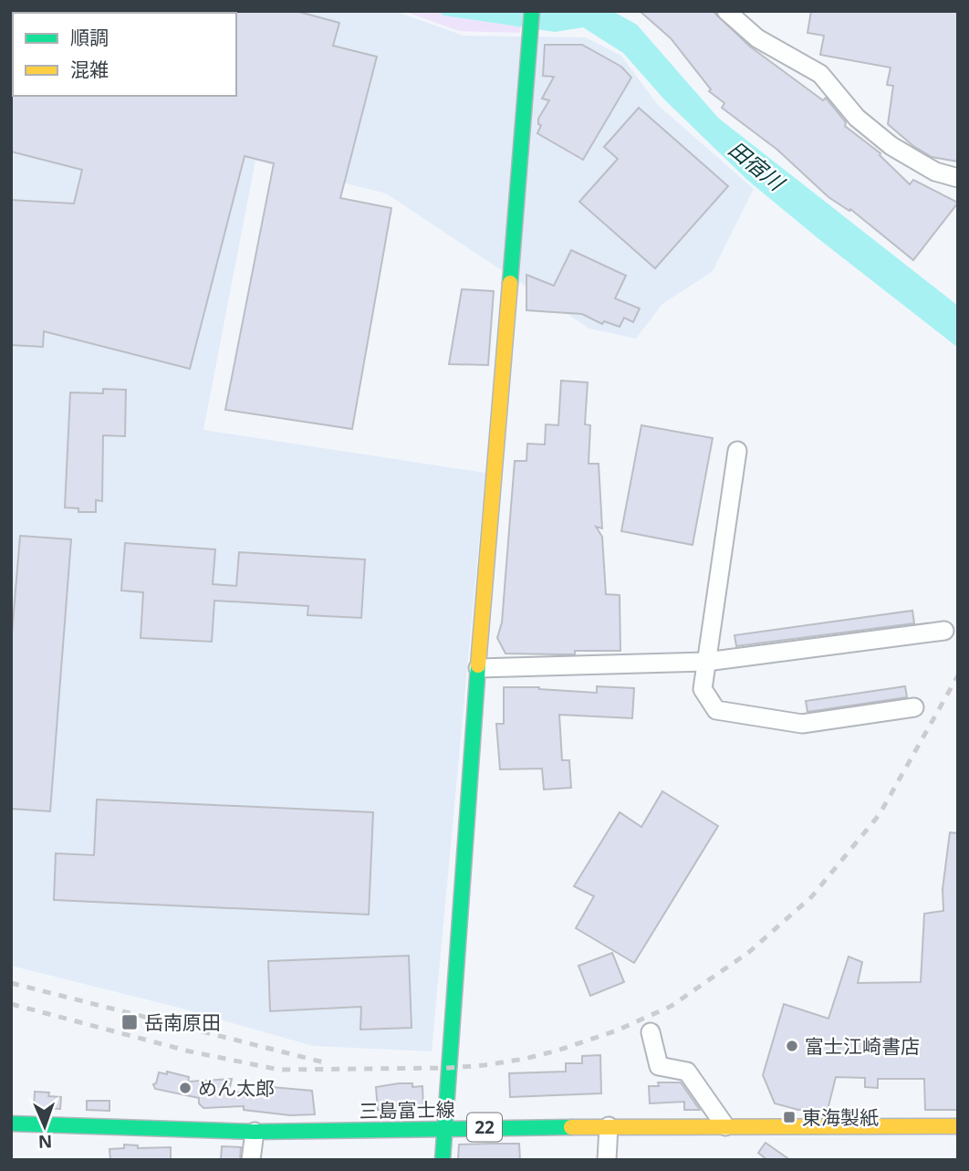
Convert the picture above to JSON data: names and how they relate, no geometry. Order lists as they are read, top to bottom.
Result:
{
  "streets": {
    "street": ["三島富士線", "22"]
  },
  "water": ["田宿川"],
  "places": {
    "transit": ["岳南原田", "東海製紙"],
    "other": ["富士江崎書店", "めん太郎"]
  },
  "legend": ["順調", "混雑"],
  "north": "bottom"
}
